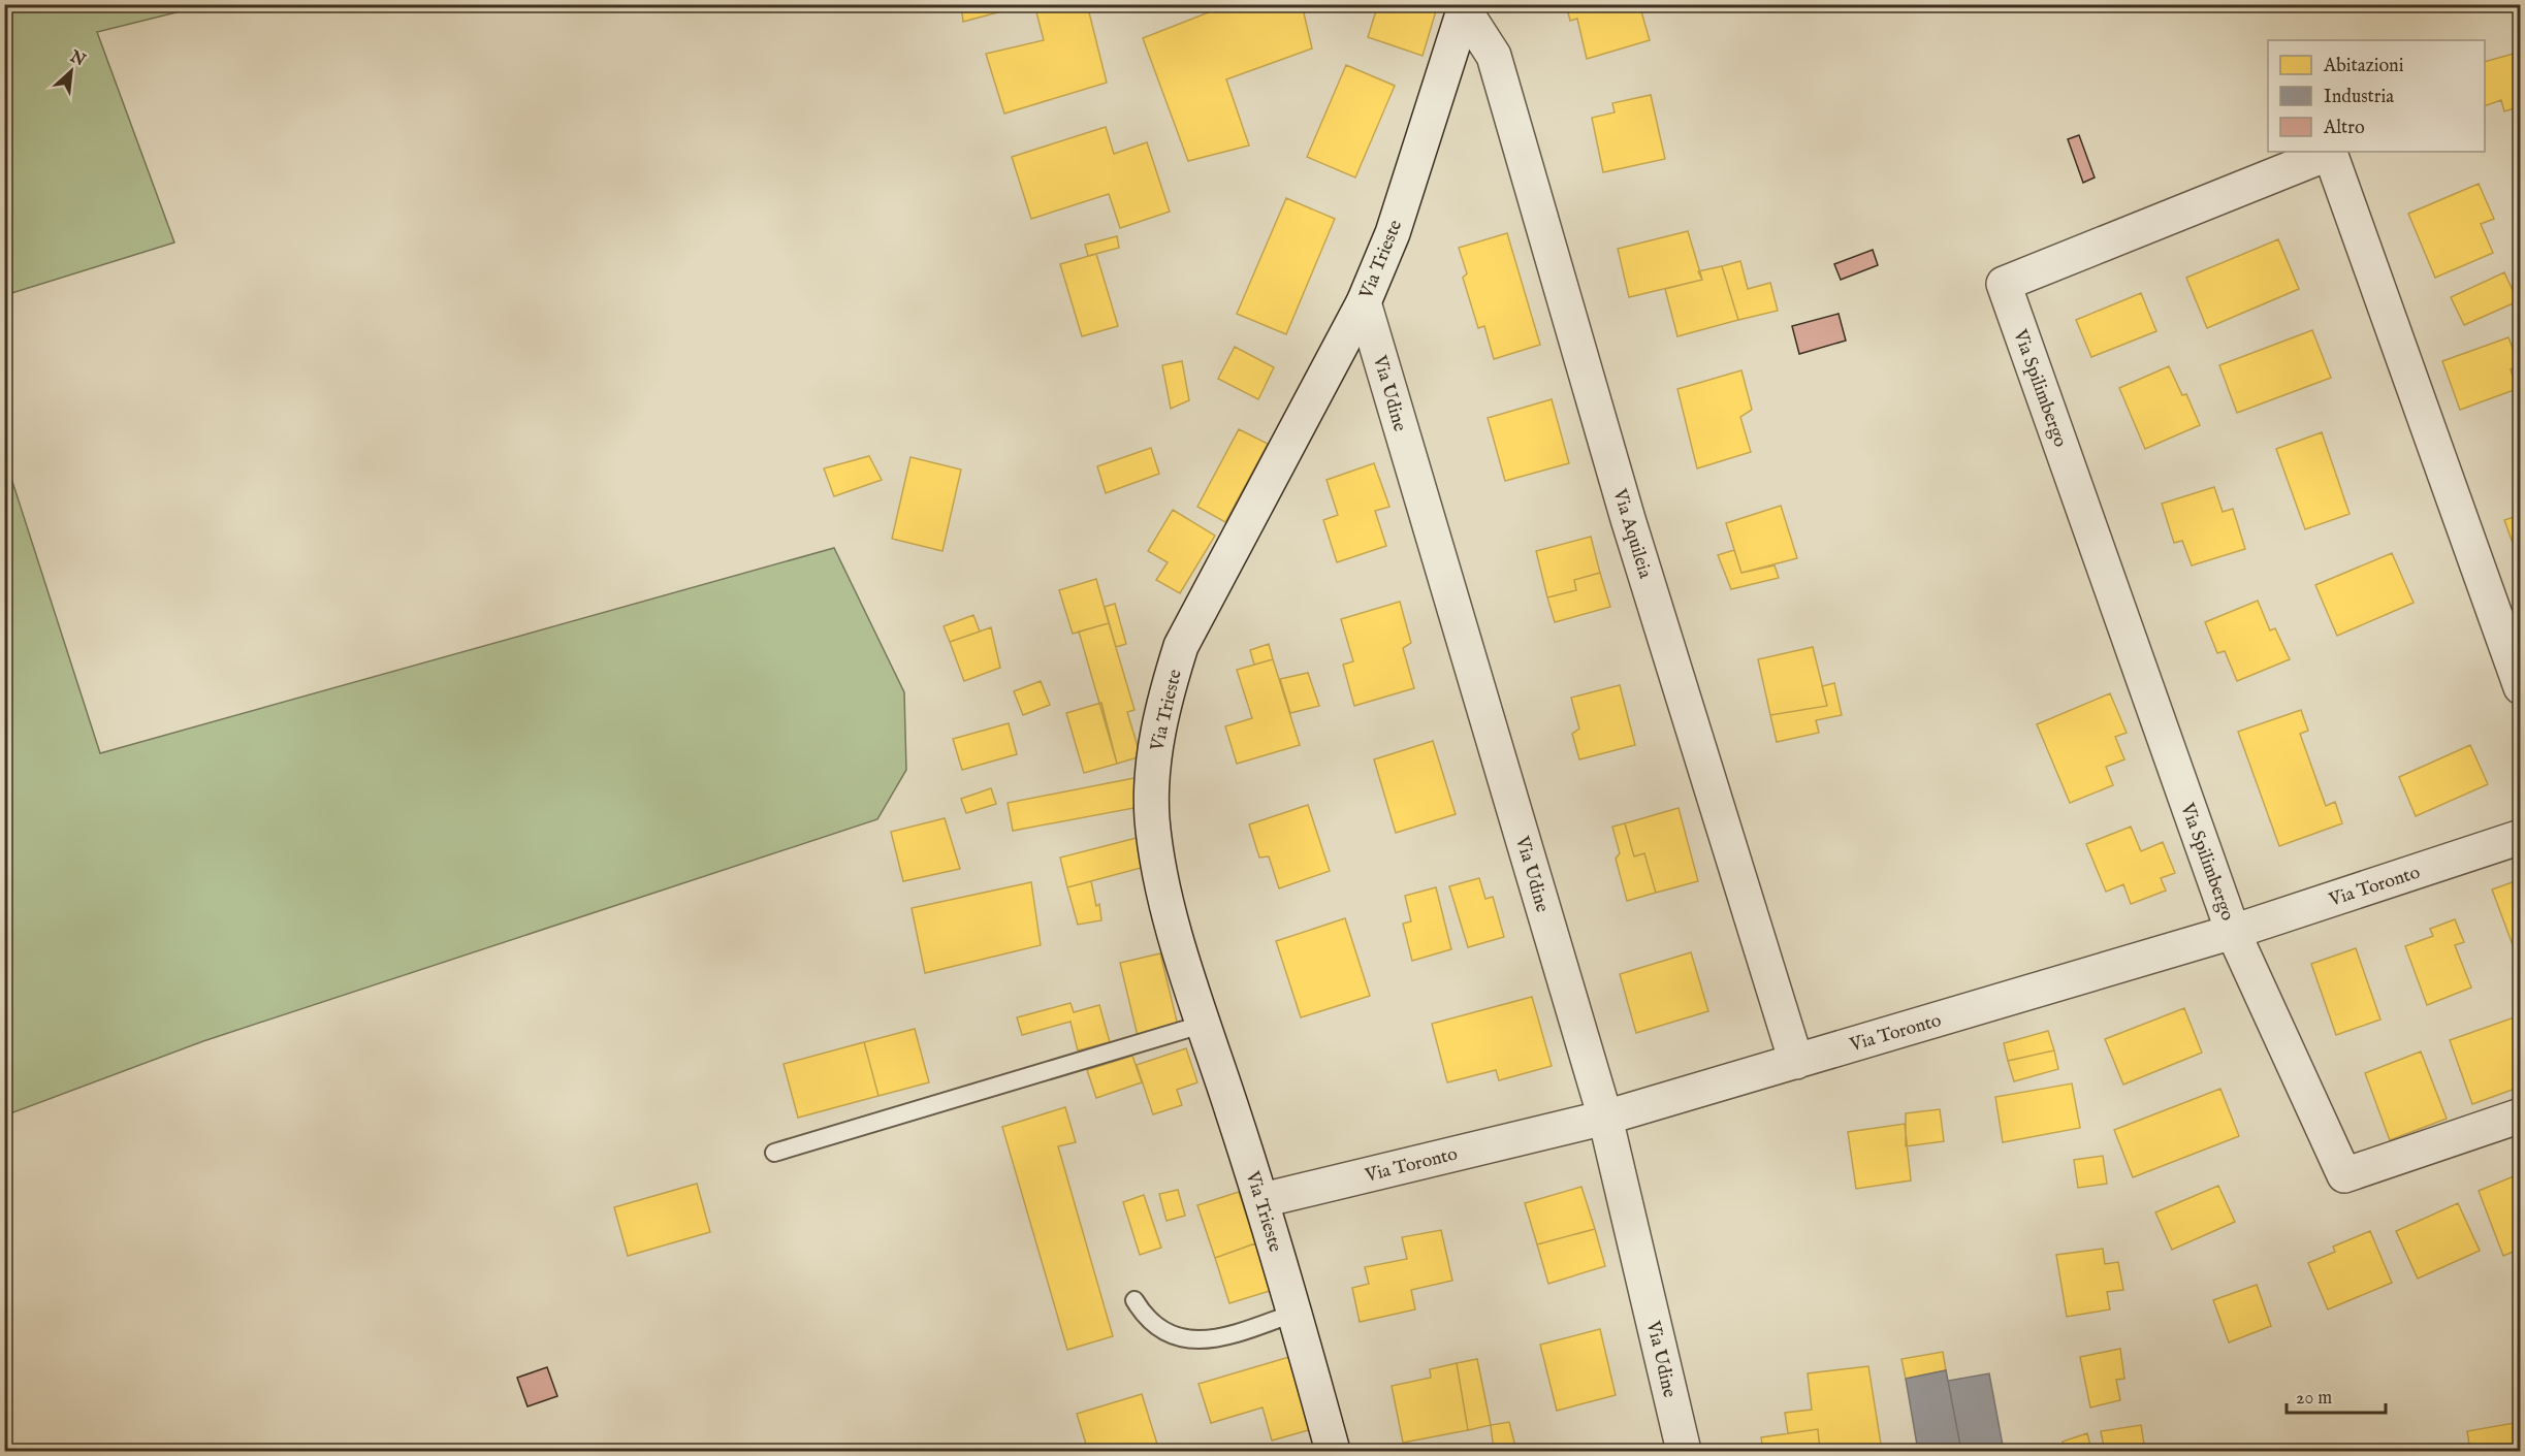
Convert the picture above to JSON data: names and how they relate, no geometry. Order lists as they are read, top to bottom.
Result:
{
  "streets": {
    "street": [
      "Via Trieste",
      "Via Spilimbergo",
      "Via Udine",
      "Via Aquileia",
      "Via Toronto"
    ]
  },
  "crossings": [
    ["Via Trieste", "Via Udine"],
    ["Via Trieste", "Via Aquileia"],
    ["Via Trieste", "Via Toronto"],
    ["Via Spilimbergo", "Via Toronto"],
    ["Via Udine", "Via Toronto"],
    ["Via Aquileia", "Via Toronto"]
  ],
  "legend": ["Abitazioni", "Industria", "Altro"],
  "scale_bar": "20 m",
  "north": "top right"
}
